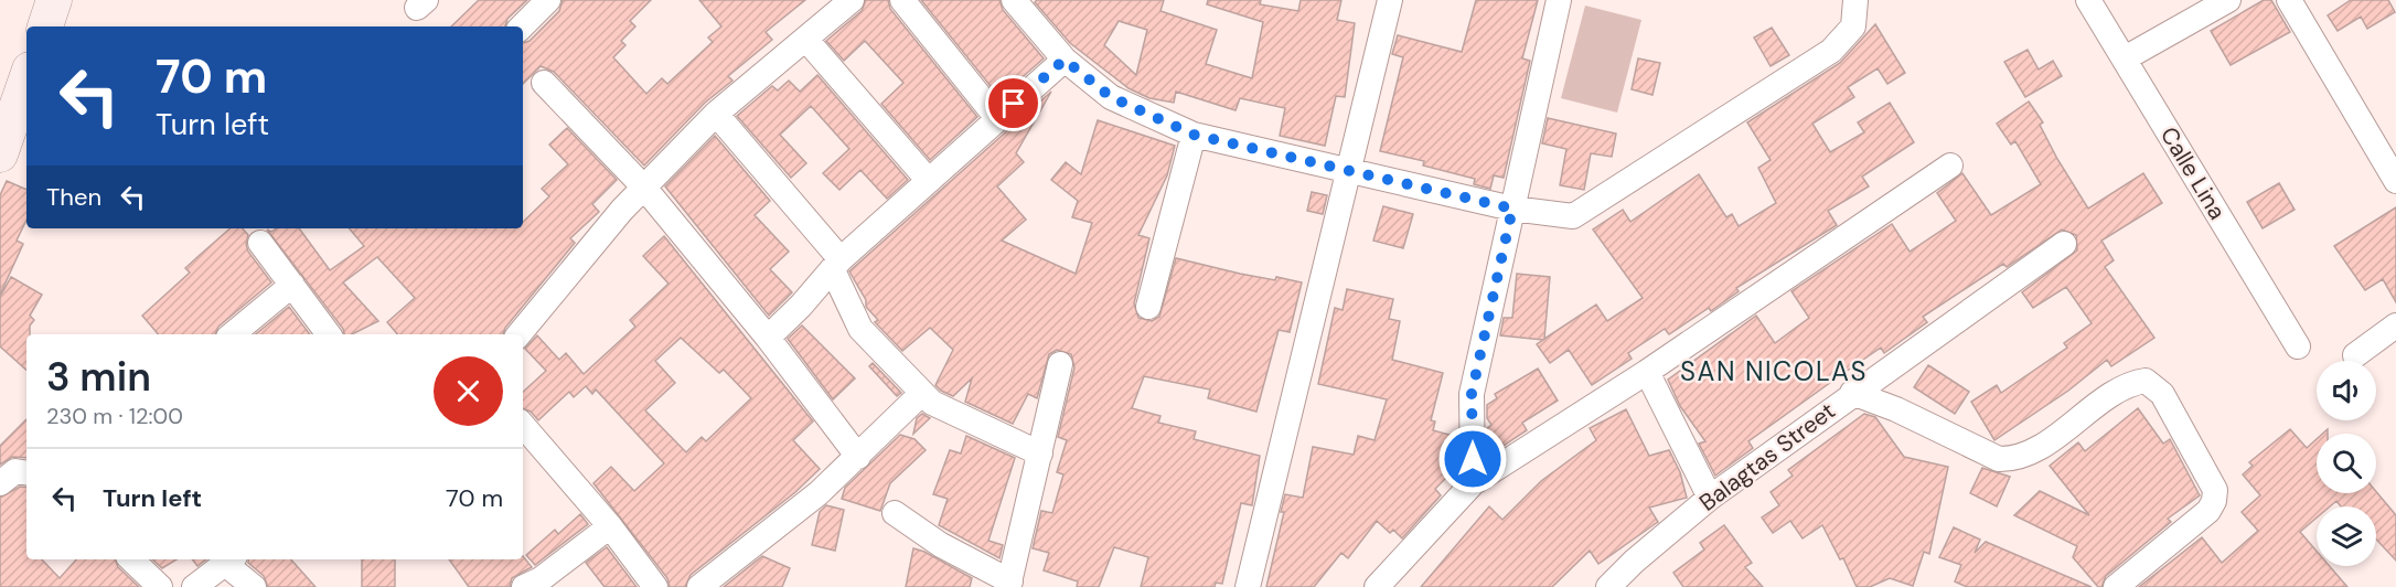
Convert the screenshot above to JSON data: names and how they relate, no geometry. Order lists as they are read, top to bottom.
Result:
{
  "streets": {
    "street": ["Calle Lina", "Balagtas Street"]
  },
  "districts": ["SAN NICOLAS"],
  "page": {
    "turn": ["70 m", "Turn left"],
    "then": "Then",
    "heading": ["3 min", "230 m · 12:00"],
    "list": [
      {
        "name": "Turn left",
        "value": "70 m"
      }
    ]
  }
}
